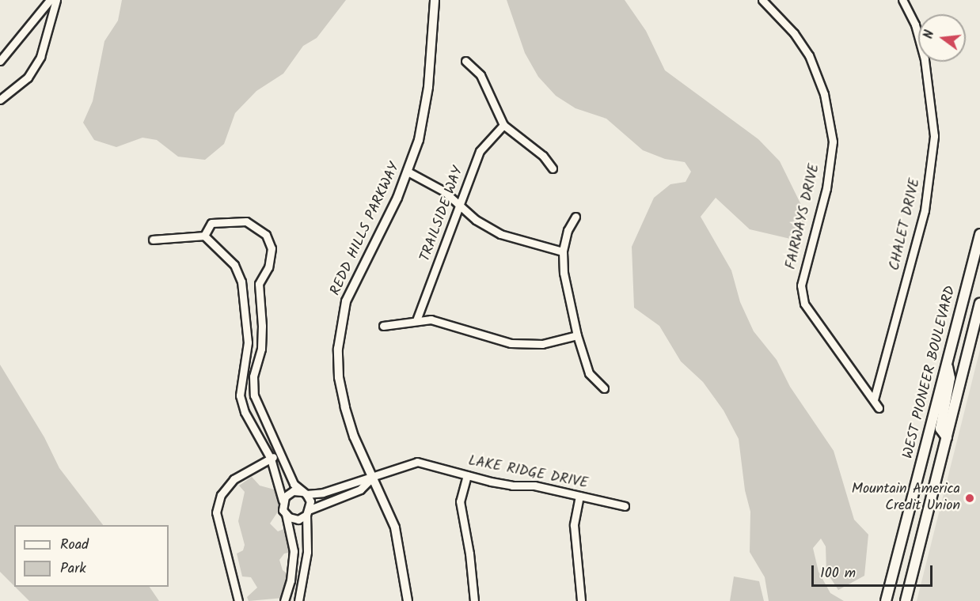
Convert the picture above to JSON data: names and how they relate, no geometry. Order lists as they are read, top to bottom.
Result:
{
  "streets": {
    "main road": ["WEST PIONEER BOULEVARD"],
    "street": [
      "TRAILSIDE WAY",
      "FAIRWAYS DRIVE",
      "CHALET DRIVE",
      "REDD HILLS PARKWAY",
      "LAKE RIDGE DRIVE"
    ]
  },
  "crossings": [
    ["FAIRWAYS DRIVE", "CHALET DRIVE"],
    ["REDD HILLS PARKWAY", "LAKE RIDGE DRIVE"]
  ],
  "places": ["Mountain America Credit Union"],
  "legend": ["Road", "Park"],
  "scale_bar": "100 m",
  "north": "left"
}
